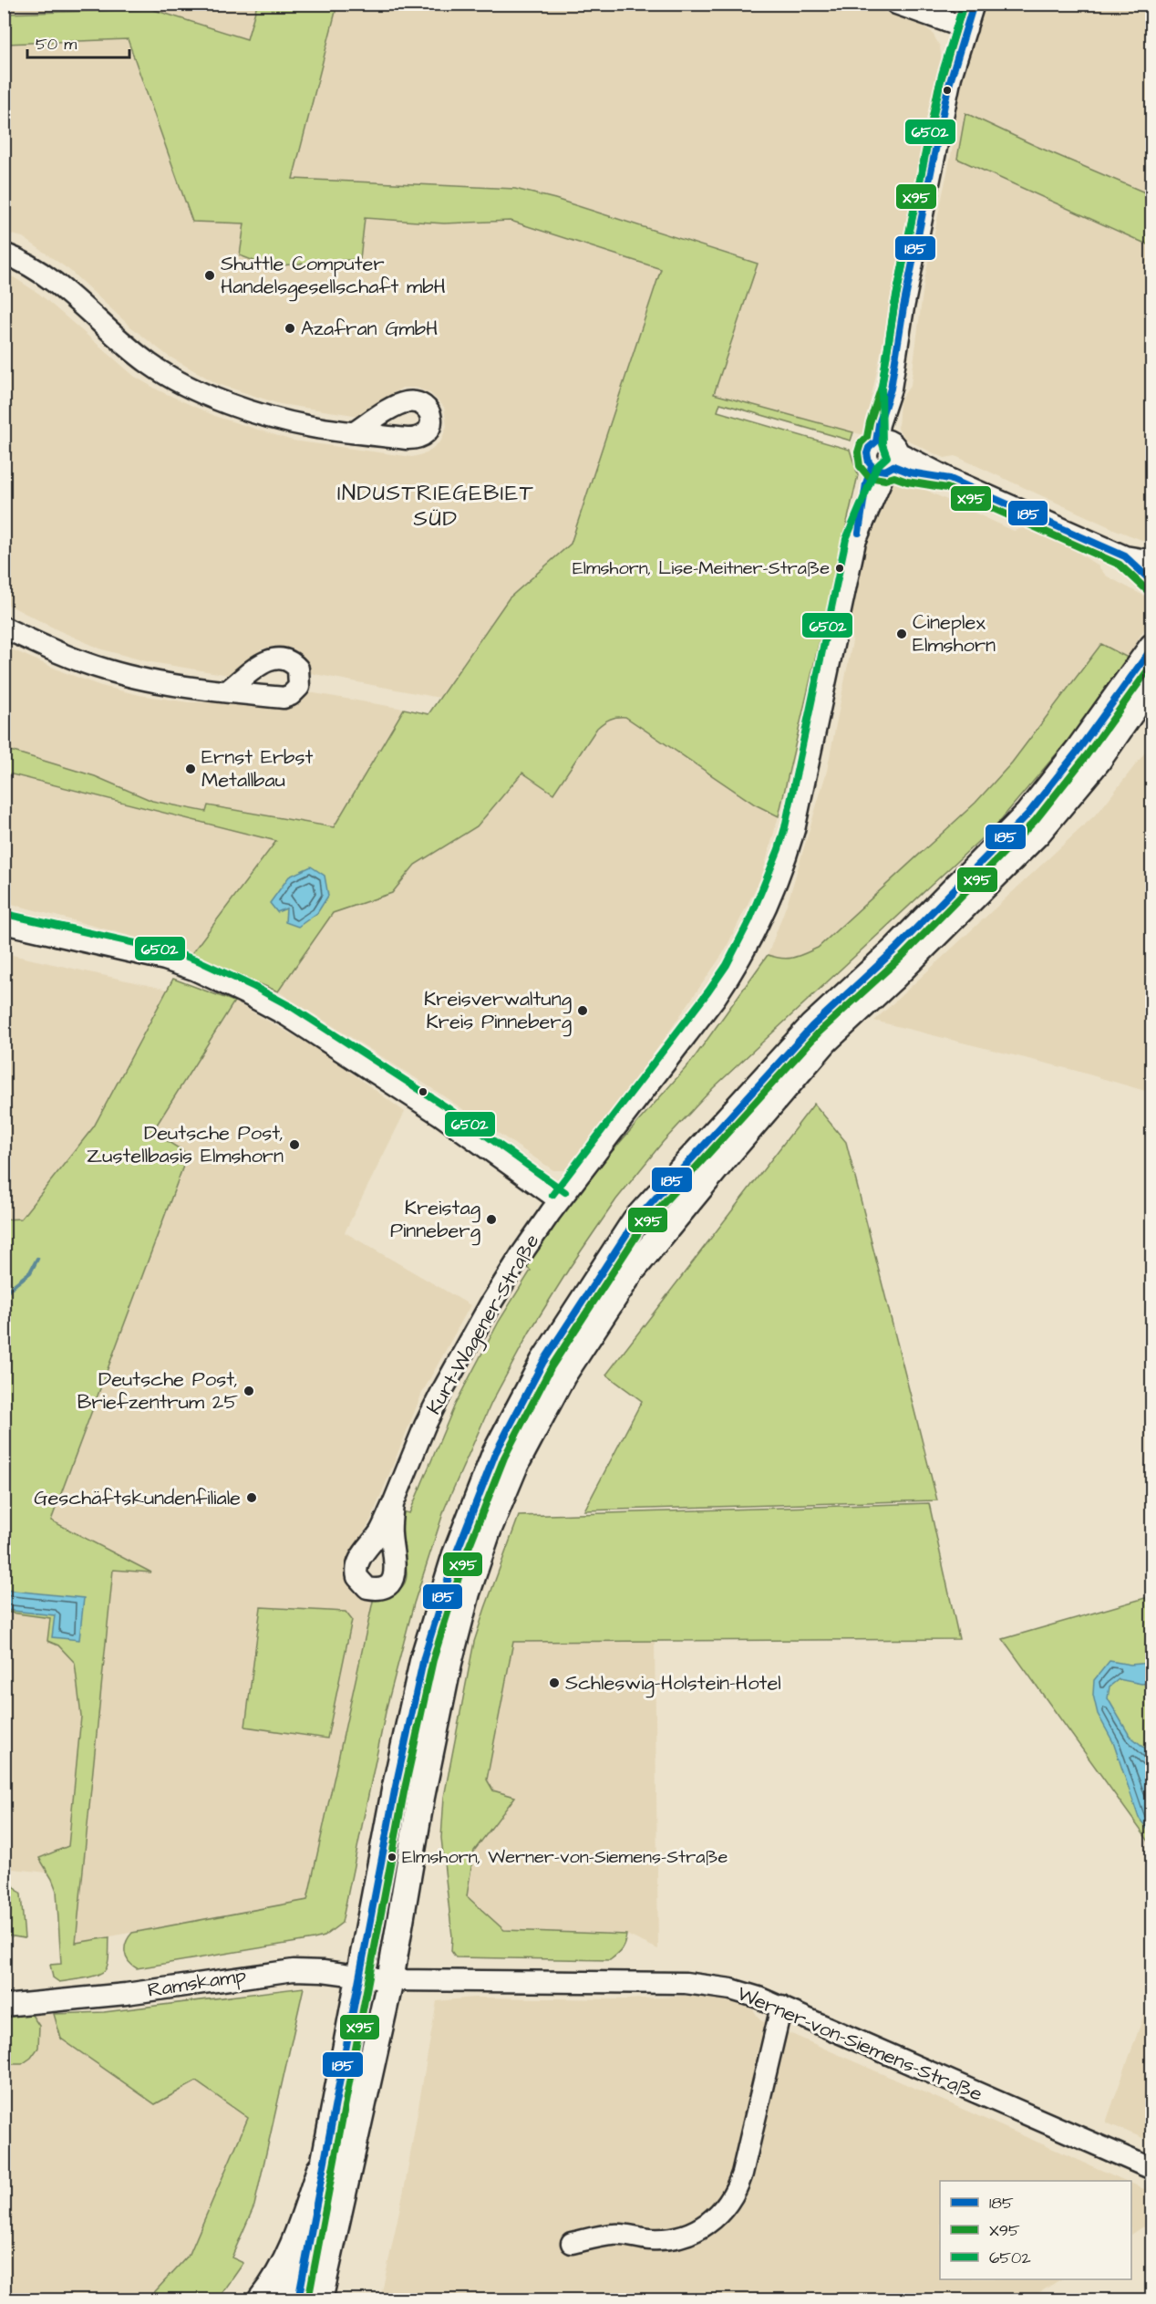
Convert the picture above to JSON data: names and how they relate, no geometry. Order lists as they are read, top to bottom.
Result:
{
  "streets": {
    "street": ["Kurt-Wagener-Straße", "Ramskamp", "Werner-von-Siemens-Straße"]
  },
  "crossings": [
    ["Ramskamp", "Werner-von-Siemens-Straße"]
  ],
  "districts": ["INDUSTRIEGEBIET SÜD"],
  "places": [
    "Shuttle Computer Handelsgesellschaft mbH",
    "Azafran GmbH",
    "Elmshorn, Lise-Meitner-Straße",
    "Cineplex Elmshorn",
    "Ernst Erbst Metallbau",
    "Kreisverwaltung Kreis Pinneberg",
    "Deutsche Post, Zustellbasis Elmshorn",
    "Kreistag Pinneberg",
    "Deutsche Post, Briefzentrum 25",
    "Geschäftskundenfiliale",
    "Schleswig-Holstein-Hotel",
    "Elmshorn, Werner-von-Siemens-Straße"
  ],
  "lines": ["transit line 185", "transit line X95", "transit line 6502"],
  "legend": ["185", "X95", "6502"],
  "scale_bar": "50 m"
}
